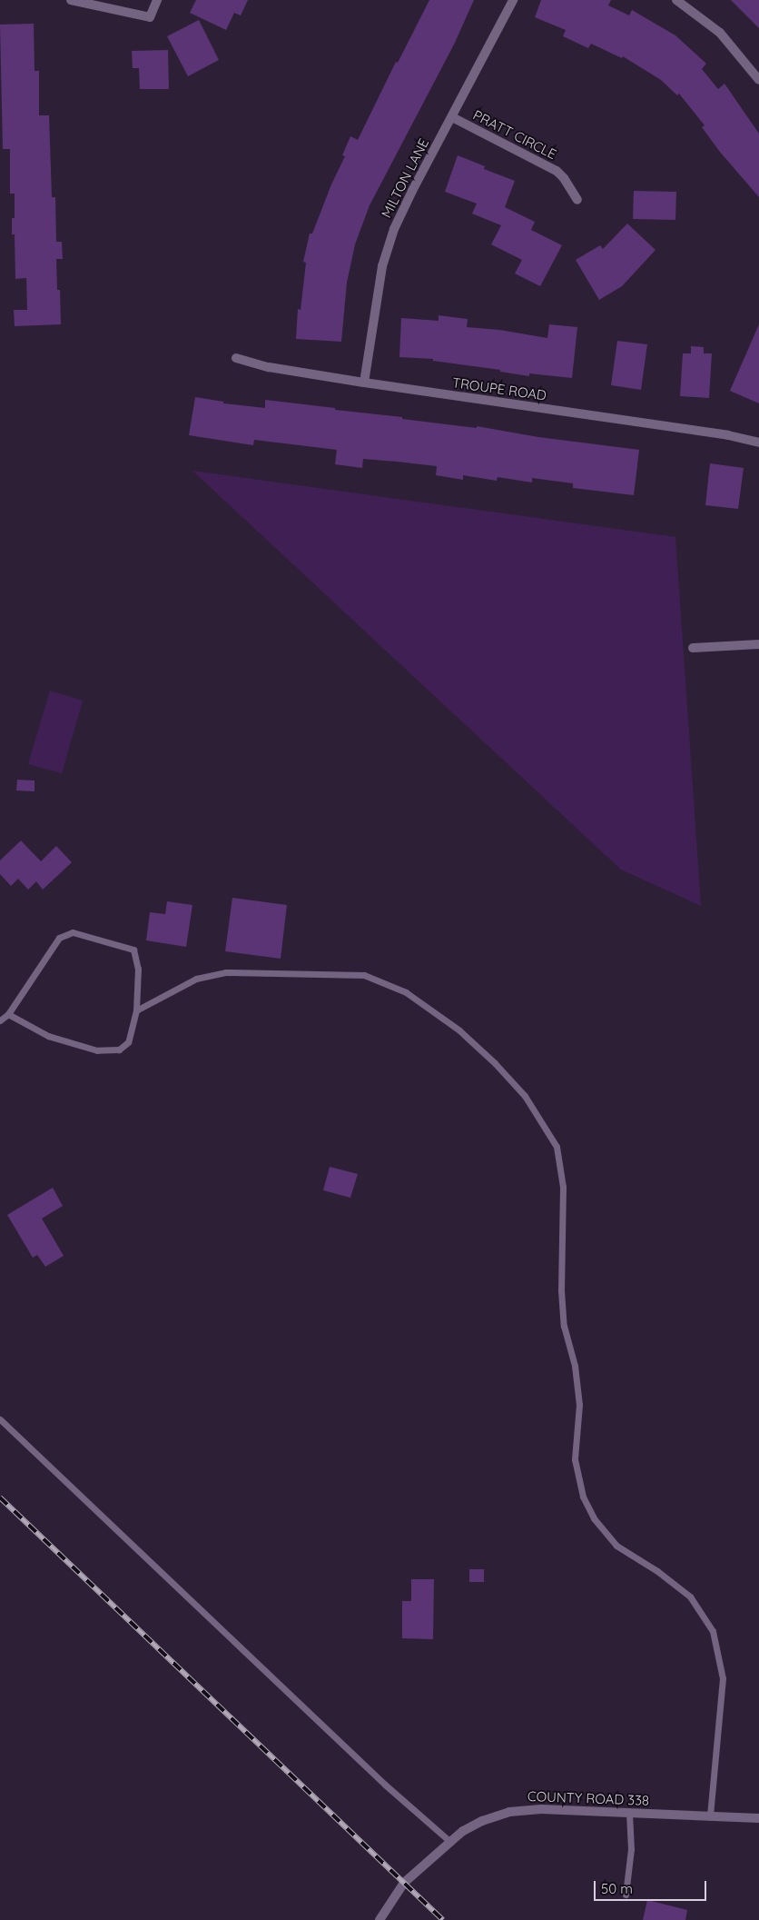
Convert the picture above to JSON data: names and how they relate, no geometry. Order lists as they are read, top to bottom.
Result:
{
  "streets": {
    "street": [
      "PRATT CIRCLE",
      "MILTON LANE",
      "TROUPE ROAD",
      "COUNTY ROAD 338"
    ]
  },
  "crossings": [
    ["PRATT CIRCLE", "MILTON LANE"],
    ["MILTON LANE", "TROUPE ROAD"]
  ],
  "scale_bar": "50 m"
}
